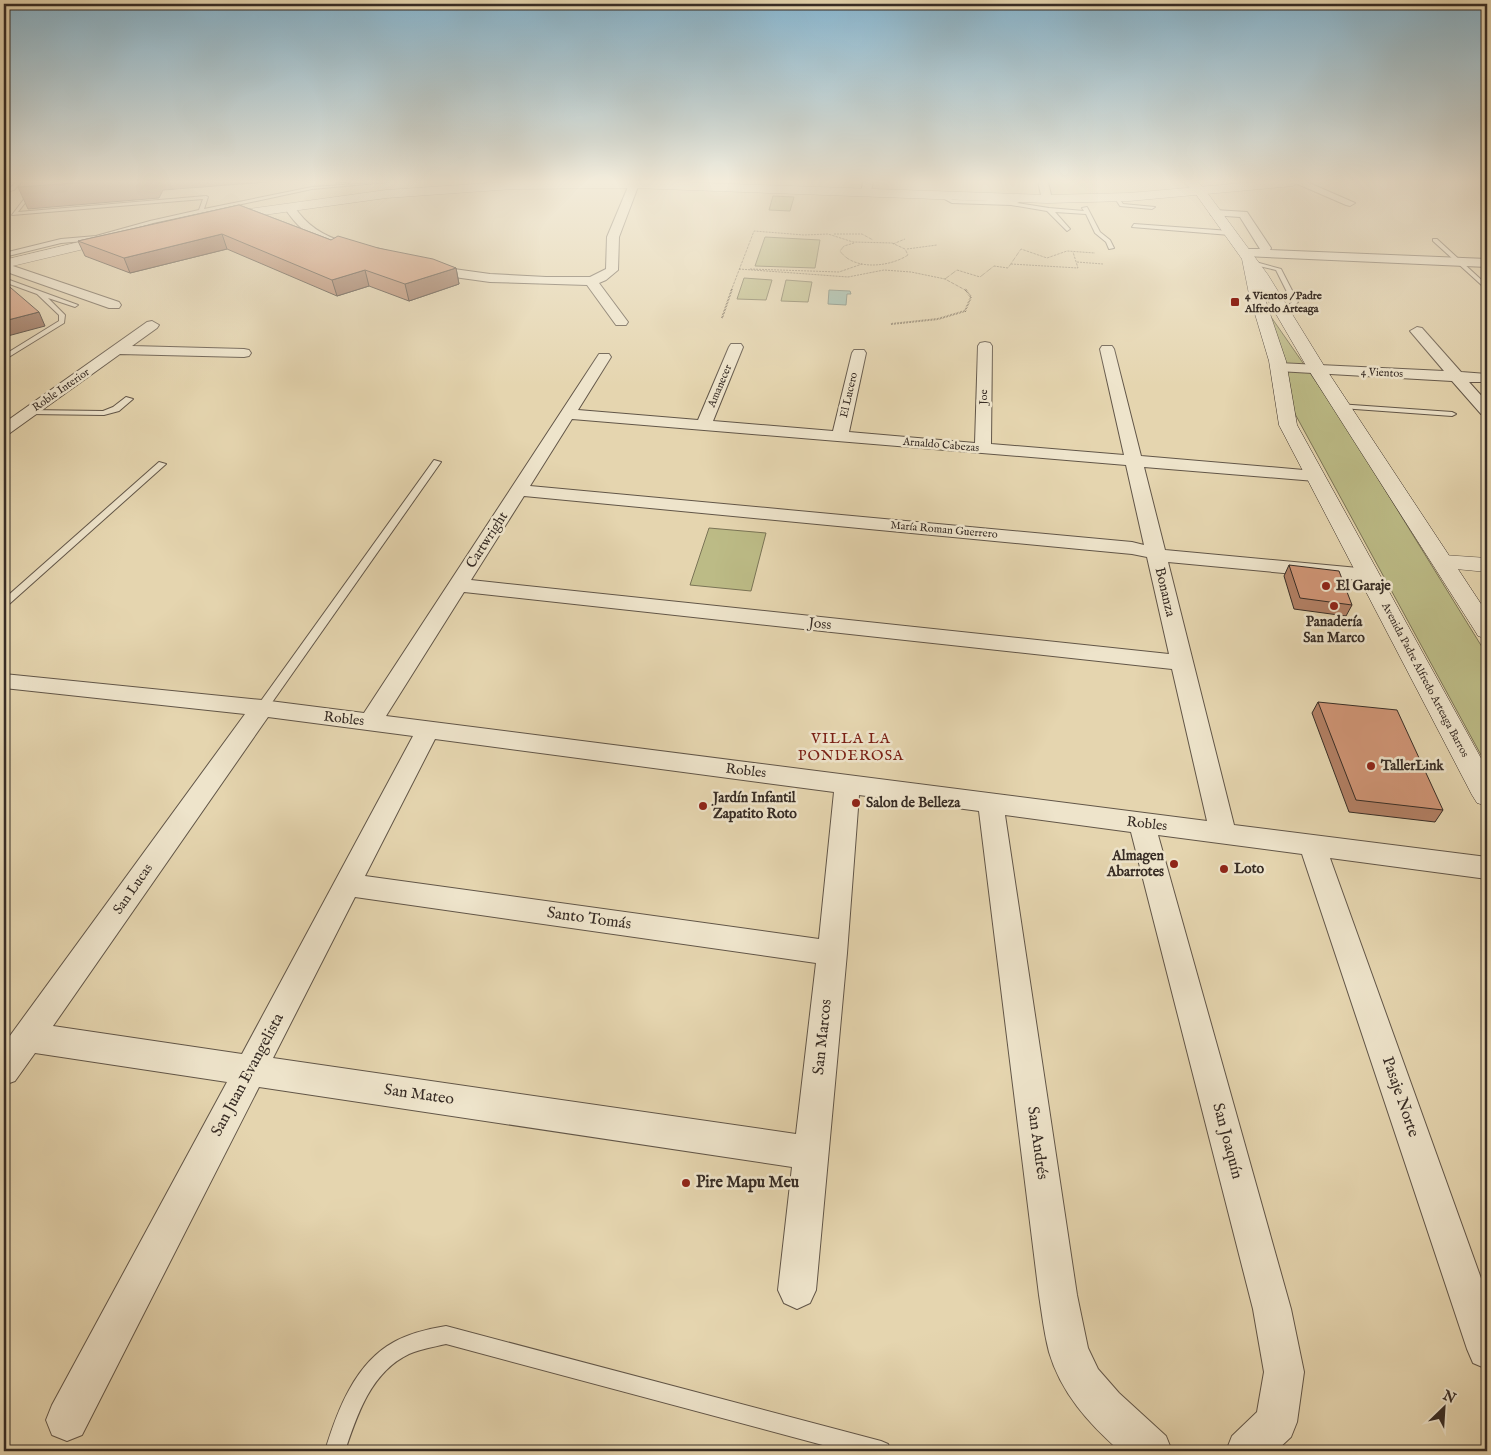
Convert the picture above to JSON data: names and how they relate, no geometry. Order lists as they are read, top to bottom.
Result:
{
  "streets": {
    "street": [
      "4 Vientos",
      "Amanecer",
      "Roble Interior",
      "El Lucero",
      "Joe",
      "Arnaldo Cabezas",
      "María Roman Guerrero",
      "Cartwright",
      "Bonanza",
      "Joss",
      "Avenida Padre Alfredo Arteaga Barros",
      "Robles",
      "San Lucas",
      "Santo Tomás",
      "San Marcos",
      "San Juan Evangelista",
      "San Mateo",
      "Pasaje Norte",
      "San Joaquín",
      "San Andrés"
    ]
  },
  "crossings": [
    ["4 Vientos", "Avenida Padre Alfredo Arteaga Barros"],
    ["Amanecer", "Arnaldo Cabezas"],
    ["El Lucero", "Arnaldo Cabezas"],
    ["Joe", "Arnaldo Cabezas"],
    ["Arnaldo Cabezas", "Cartwright"],
    ["Arnaldo Cabezas", "Bonanza"],
    ["Arnaldo Cabezas", "Avenida Padre Alfredo Arteaga Barros"],
    ["María Roman Guerrero", "Cartwright"],
    ["María Roman Guerrero", "Bonanza"],
    ["María Roman Guerrero", "Avenida Padre Alfredo Arteaga Barros"],
    ["Cartwright", "Joss"],
    ["Cartwright", "Robles"],
    ["Bonanza", "Joss"],
    ["Bonanza", "Robles"],
    ["Robles", "San Lucas"],
    ["Robles", "San Marcos"],
    ["Robles", "San Juan Evangelista"],
    ["Robles", "Pasaje Norte"],
    ["Robles", "San Joaquín"],
    ["Robles", "San Andrés"],
    ["San Lucas", "San Mateo"],
    ["Santo Tomás", "San Marcos"],
    ["Santo Tomás", "San Juan Evangelista"],
    ["San Marcos", "San Mateo"],
    ["San Juan Evangelista", "San Mateo"]
  ],
  "districts": ["VILLA LA PONDEROSA"],
  "places": {
    "transit": ["4 Vientos / Padre Alfredo Arteaga"],
    "other": [
      "El Garaje",
      "Panadería San Marco",
      "TallerLink",
      "Salon de Belleza",
      "Jardín Infantil Zapatito Roto",
      "Almagen Abarrotes",
      "Loto",
      "Pire Mapu Meu"
    ]
  },
  "north": "top right"
}
